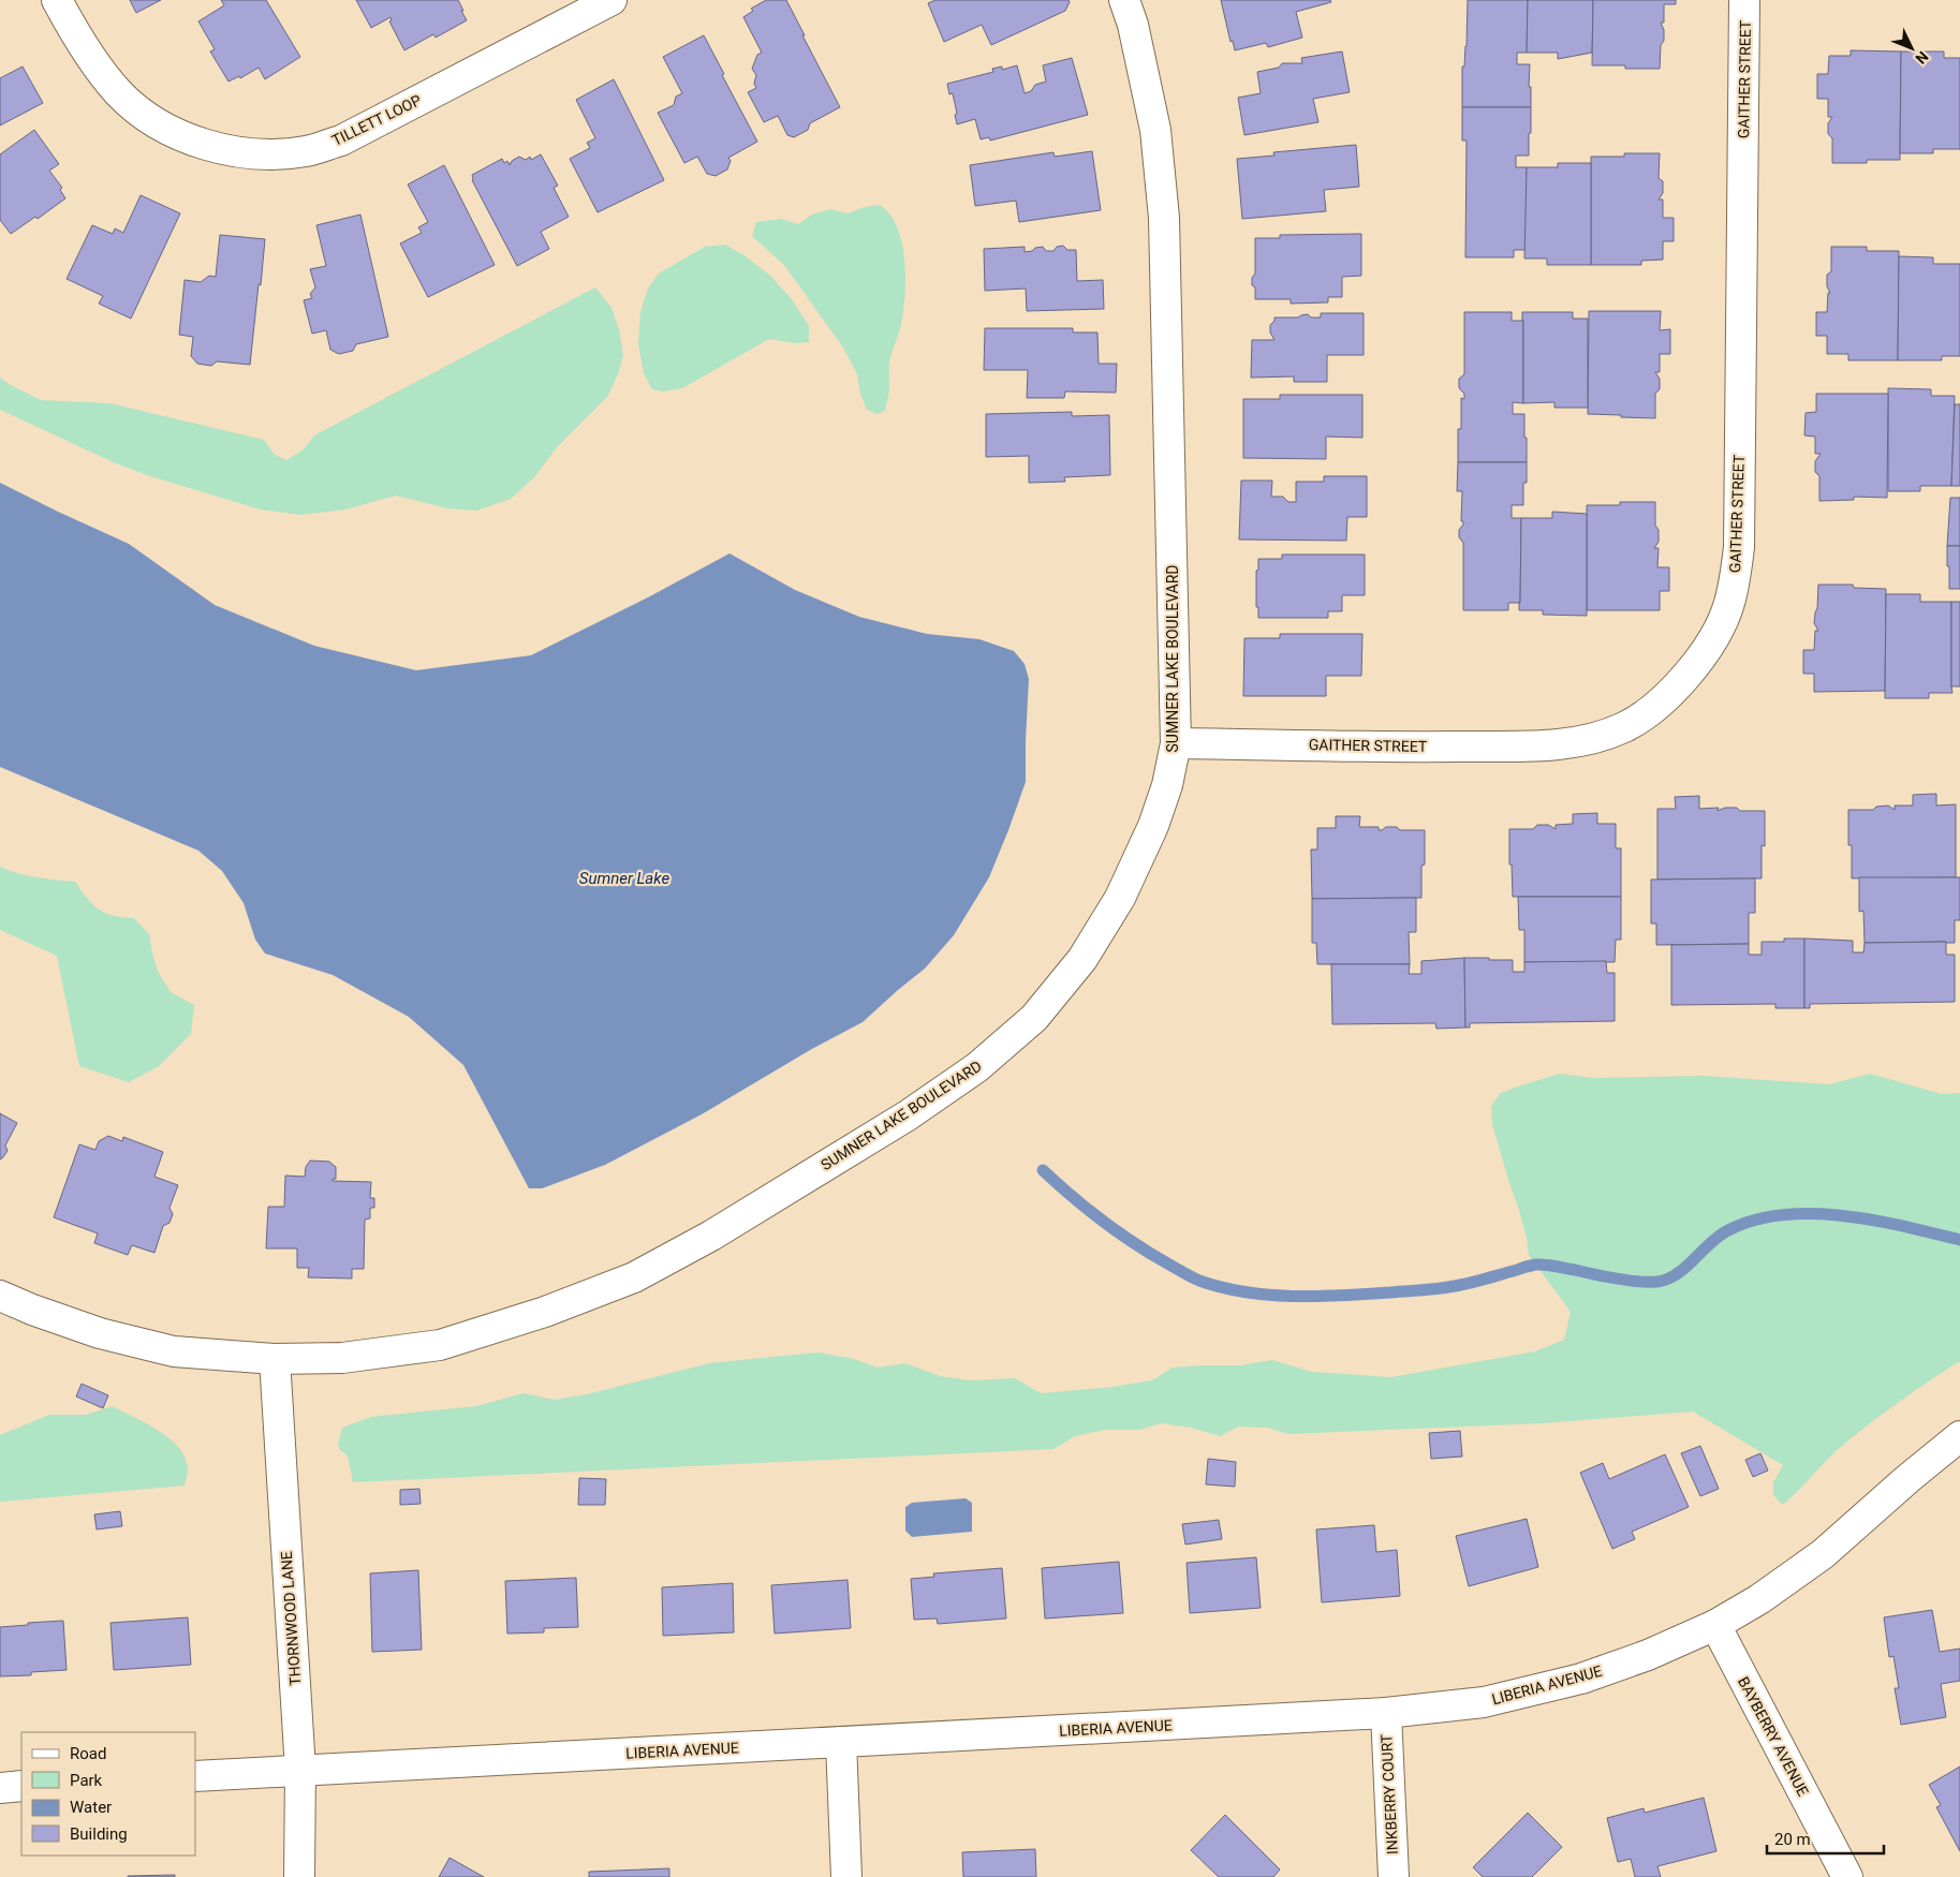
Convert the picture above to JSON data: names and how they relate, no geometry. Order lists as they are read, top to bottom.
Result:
{
  "streets": {
    "street": [
      "GAITHER STREET",
      "TILLETT LOOP",
      "SUMNER LAKE BOULEVARD",
      "THORNWOOD LANE",
      "LIBERIA AVENUE",
      "BAYBERRY AVENUE",
      "INKBERRY COURT"
    ]
  },
  "crossings": [
    ["GAITHER STREET", "SUMNER LAKE BOULEVARD"],
    ["SUMNER LAKE BOULEVARD", "THORNWOOD LANE"],
    ["THORNWOOD LANE", "LIBERIA AVENUE"],
    ["LIBERIA AVENUE", "BAYBERRY AVENUE"],
    ["LIBERIA AVENUE", "INKBERRY COURT"]
  ],
  "water": ["Sumner Lake"],
  "legend": [
    "Road",
    "Park",
    "Water",
    "Building"
  ],
  "scale_bar": "20 m",
  "north": "bottom right"
}
